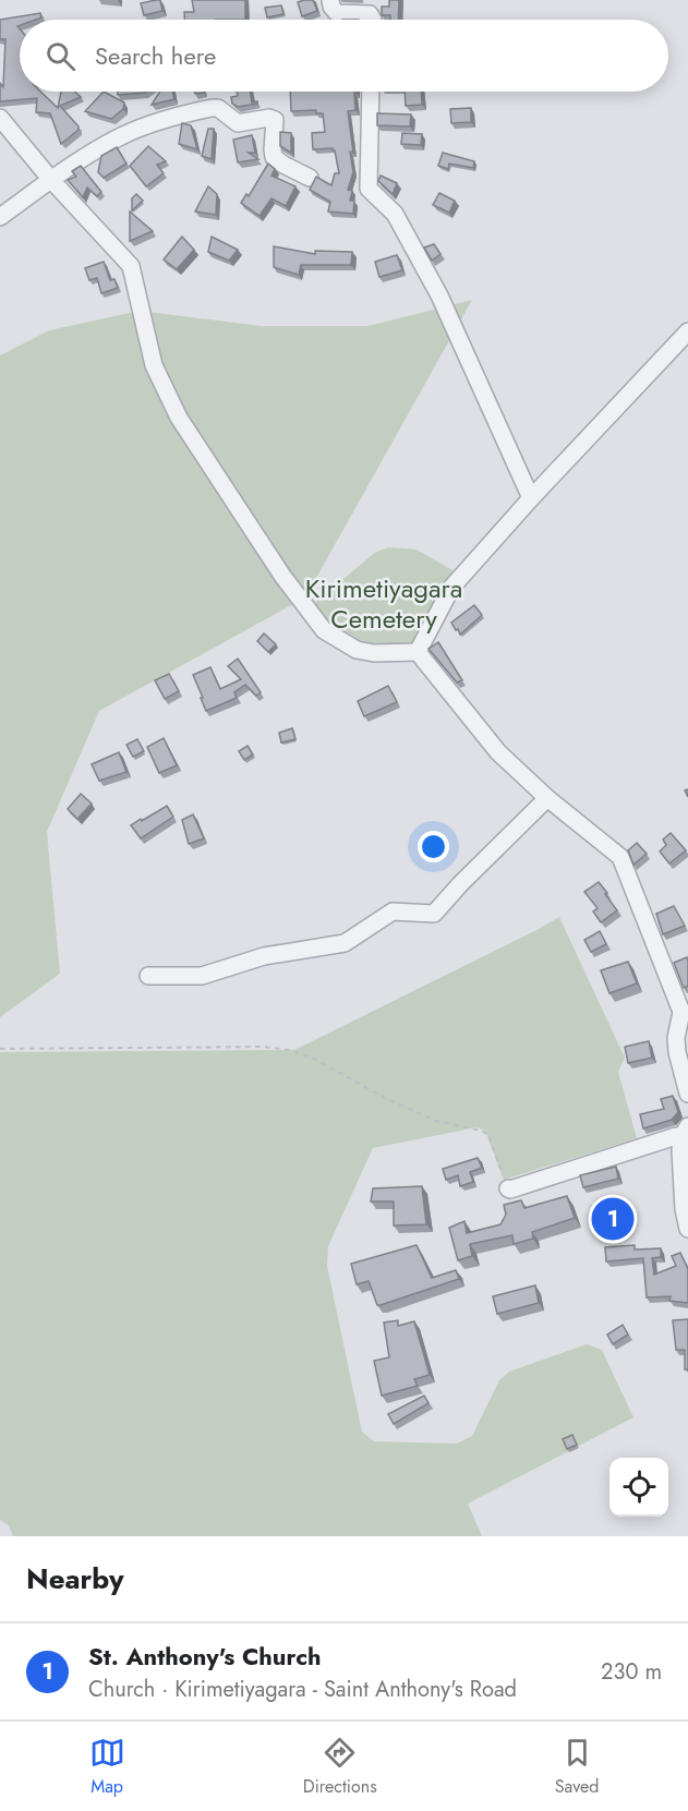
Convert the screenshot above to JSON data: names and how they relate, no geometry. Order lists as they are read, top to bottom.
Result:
{
  "parks": ["Kirimetiyagara Cemetery"],
  "page": {
    "search": "Search here",
    "pins": "1",
    "heading": "Nearby",
    "list": [
      {
        "mark": "1",
        "name": "St. Anthony's Church",
        "note": "Church · Kirimetiyagara - Saint Anthony's Road",
        "value": "230 m"
      }
    ],
    "nav": ["Map", "Directions", "Saved"]
  }
}
